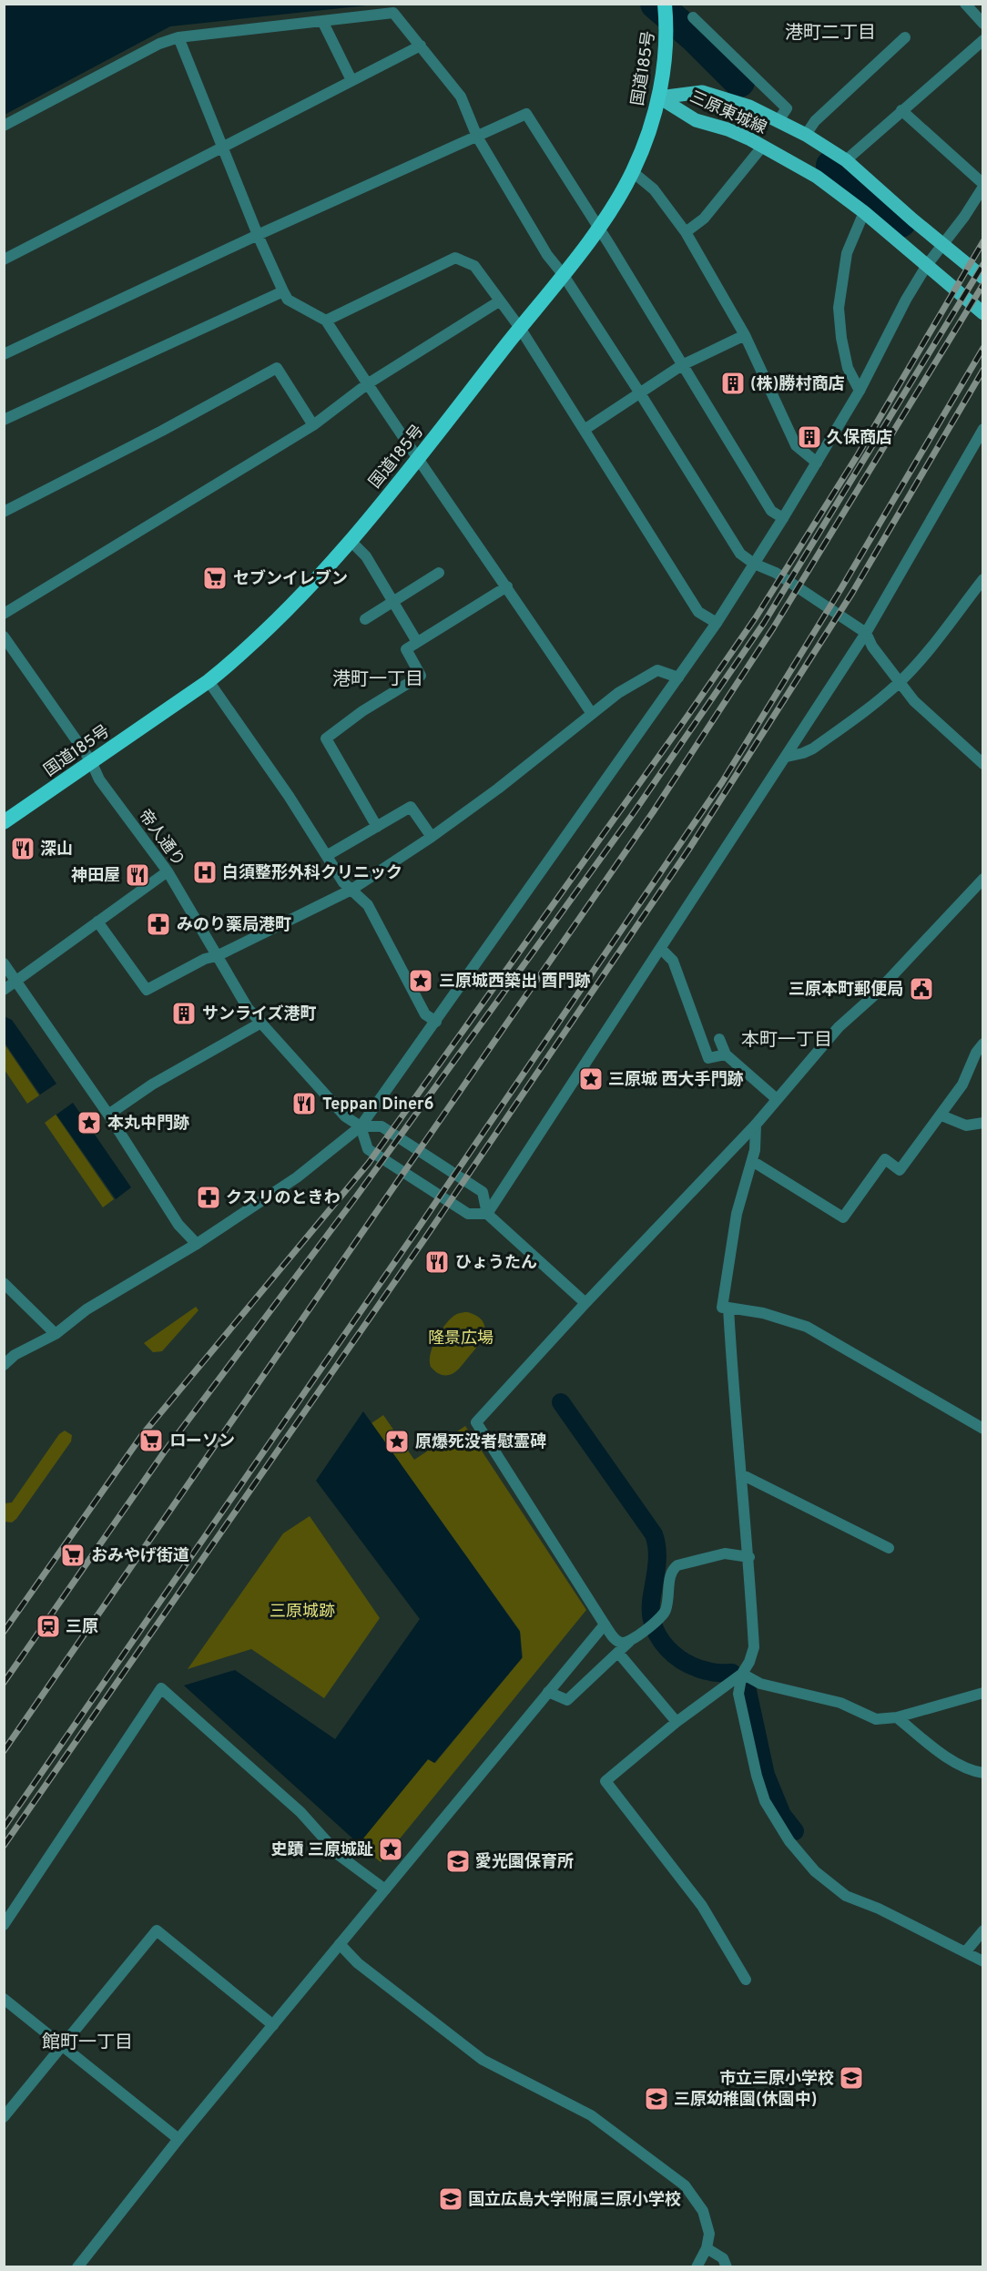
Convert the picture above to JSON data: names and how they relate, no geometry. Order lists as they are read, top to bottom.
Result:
{
  "streets": {
    "highway": ["国道185号"],
    "main road": ["三原東城線"],
    "street": ["帝人通り"]
  },
  "crossings": [
    ["国道185号", "三原東城線"],
    ["国道185号", "帝人通り"]
  ],
  "districts": [
    "港町二丁目",
    "港町一丁目",
    "本町一丁目",
    "館町一丁目"
  ],
  "parks": ["隆景広場", "三原城跡"],
  "places": {
    "building": ["(株)勝村商店", "久保商店", "サンライズ港町"],
    "supermarket": ["セブンイレブン", "ローソン", "おみやげ街道"],
    "restaurant": [
      "深山",
      "神田屋",
      "Teppan Diner6",
      "ひょうたん"
    ],
    "hospital": ["白須整形外科クリニック"],
    "pharmacy": ["みのり薬局港町", "クスリのときわ"],
    "place": [
      "三原城西築出 酉門跡",
      "三原城 西大手門跡",
      "本丸中門跡",
      "原爆死没者慰霊碑",
      "史蹟 三原城趾"
    ],
    "public building": ["三原本町郵便局"],
    "station": ["三原"],
    "school or university": [
      "愛光園保育所",
      "市立三原小学校",
      "三原幼稚園(休園中)",
      "国立広島大学附属三原小学校"
    ]
  }
}
